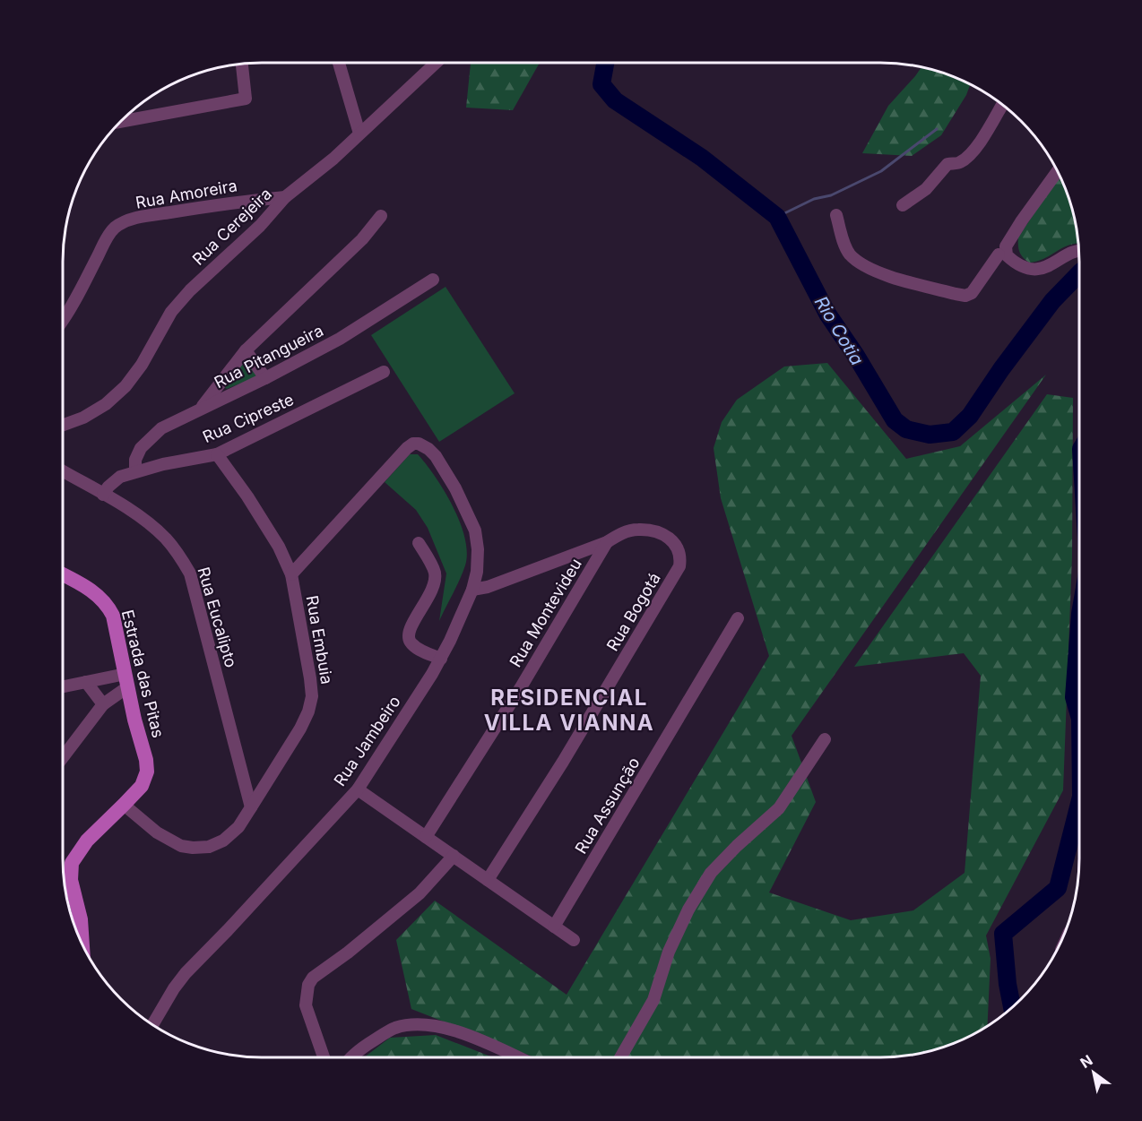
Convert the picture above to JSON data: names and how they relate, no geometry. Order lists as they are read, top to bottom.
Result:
{
  "streets": {
    "main road": ["Estrada das Pitas"],
    "street": [
      "Rua Amoreira",
      "Rua Cerejeira",
      "Rua Pitangueira",
      "Rua Cipreste",
      "Rua Bogotá",
      "Rua Montevideu",
      "Rua Eucalipto",
      "Rua Embuia",
      "Rua Jambeiro",
      "Rua Assunção"
    ]
  },
  "crossings": [
    ["Rua Amoreira", "Rua Cerejeira"],
    ["Rua Pitangueira", "Rua Cipreste"],
    ["Rua Cipreste", "Rua Eucalipto"],
    ["Rua Cipreste", "Rua Embuia"],
    ["Rua Bogotá", "Rua Montevideu"],
    ["Rua Bogotá", "Rua Jambeiro"],
    ["Rua Eucalipto", "Rua Embuia"],
    ["Rua Embuia", "Estrada das Pitas"],
    ["Rua Embuia", "Rua Jambeiro"]
  ],
  "districts": ["RESIDENCIAL VILLA VIANNA"],
  "water": ["Rio Cotia"],
  "north": "top left"
}
